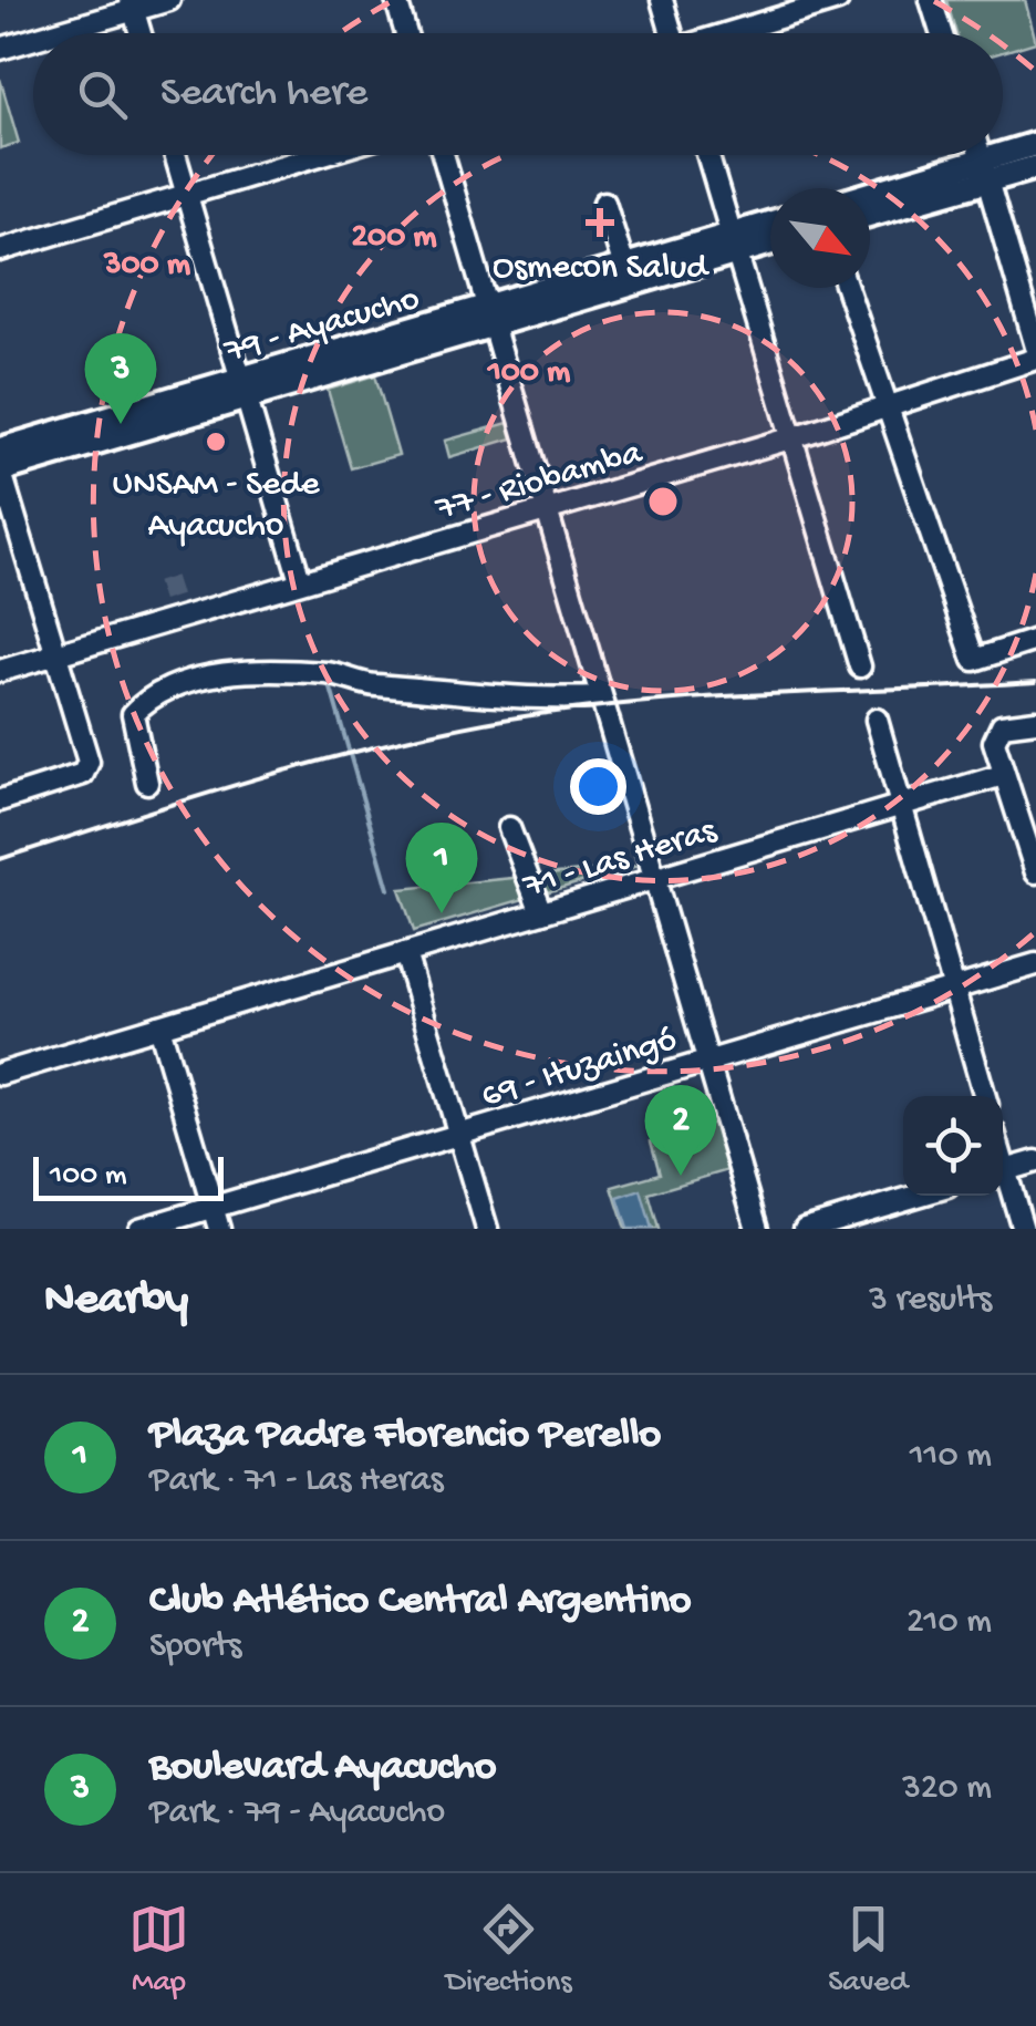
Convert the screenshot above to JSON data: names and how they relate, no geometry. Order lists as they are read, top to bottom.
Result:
{
  "streets": {
    "main road": ["79 - Ayacucho"],
    "street": ["77 - Riobamba", "71 - Las Heras", "69 - Ituzaingó"]
  },
  "places": {
    "health": ["Osmecon Salud"],
    "other": ["UNSAM - Sede Ayacucho"]
  },
  "scale_bar": "100 m",
  "north": "bottom right",
  "page": {
    "search": "Search here",
    "pins": ["3", "1", "2"],
    "scale": "100 m",
    "heading": ["Nearby", "3 results"],
    "list": [
      {
        "mark": "1",
        "name": "Plaza Padre Florencio Perello",
        "note": "Park · 71 - Las Heras",
        "value": "110 m"
      },
      {
        "mark": "2",
        "name": "Club Atlético Central Argentino",
        "note": "Sports",
        "value": "210 m"
      },
      {
        "mark": "3",
        "name": "Boulevard Ayacucho",
        "note": "Park · 79 - Ayacucho",
        "value": "320 m"
      }
    ],
    "nav": ["Map", "Directions", "Saved"]
  },
  "rings": ["200 m", "300 m", "100 m"]
}
